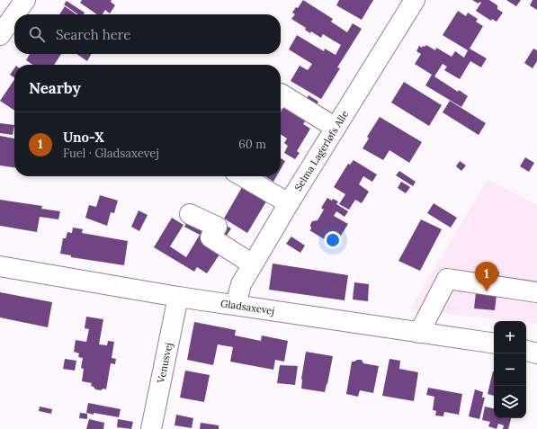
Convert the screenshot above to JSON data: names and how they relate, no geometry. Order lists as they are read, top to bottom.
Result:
{
  "streets": {
    "street": ["Selma Lagerløfs Alle", "Gladsaxevej", "Venusvej"]
  },
  "crossings": [
    ["Selma Lagerløfs Alle", "Gladsaxevej"],
    ["Gladsaxevej", "Venusvej"]
  ],
  "page": {
    "search": "Search here",
    "heading": "Nearby",
    "list": [
      {
        "mark": "1",
        "name": "Uno-X",
        "note": "Fuel · Gladsaxevej",
        "value": "60 m"
      }
    ],
    "pins": "1",
    "map_buttons": ["+", "−"]
  }
}
